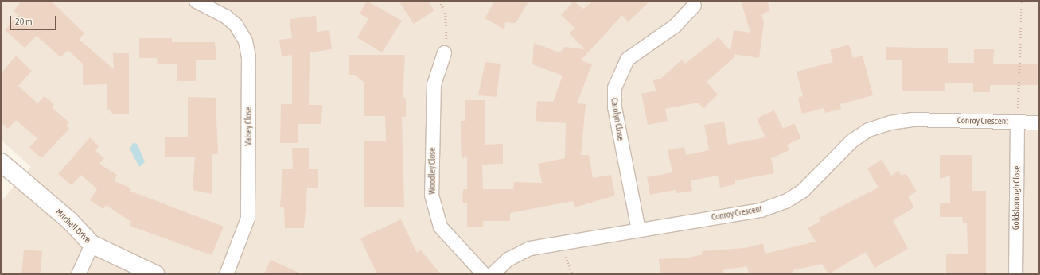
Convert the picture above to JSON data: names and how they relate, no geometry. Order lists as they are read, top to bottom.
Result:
{
  "streets": {
    "street": [
      "Carolyn Close",
      "Conroy Crescent",
      "Vaisey Close",
      "Woodley Close",
      "Goldsborough Close",
      "Mitchell Drive"
    ]
  },
  "crossings": [
    ["Carolyn Close", "Conroy Crescent"],
    ["Conroy Crescent", "Goldsborough Close"]
  ],
  "scale_bar": "20 m"
}
